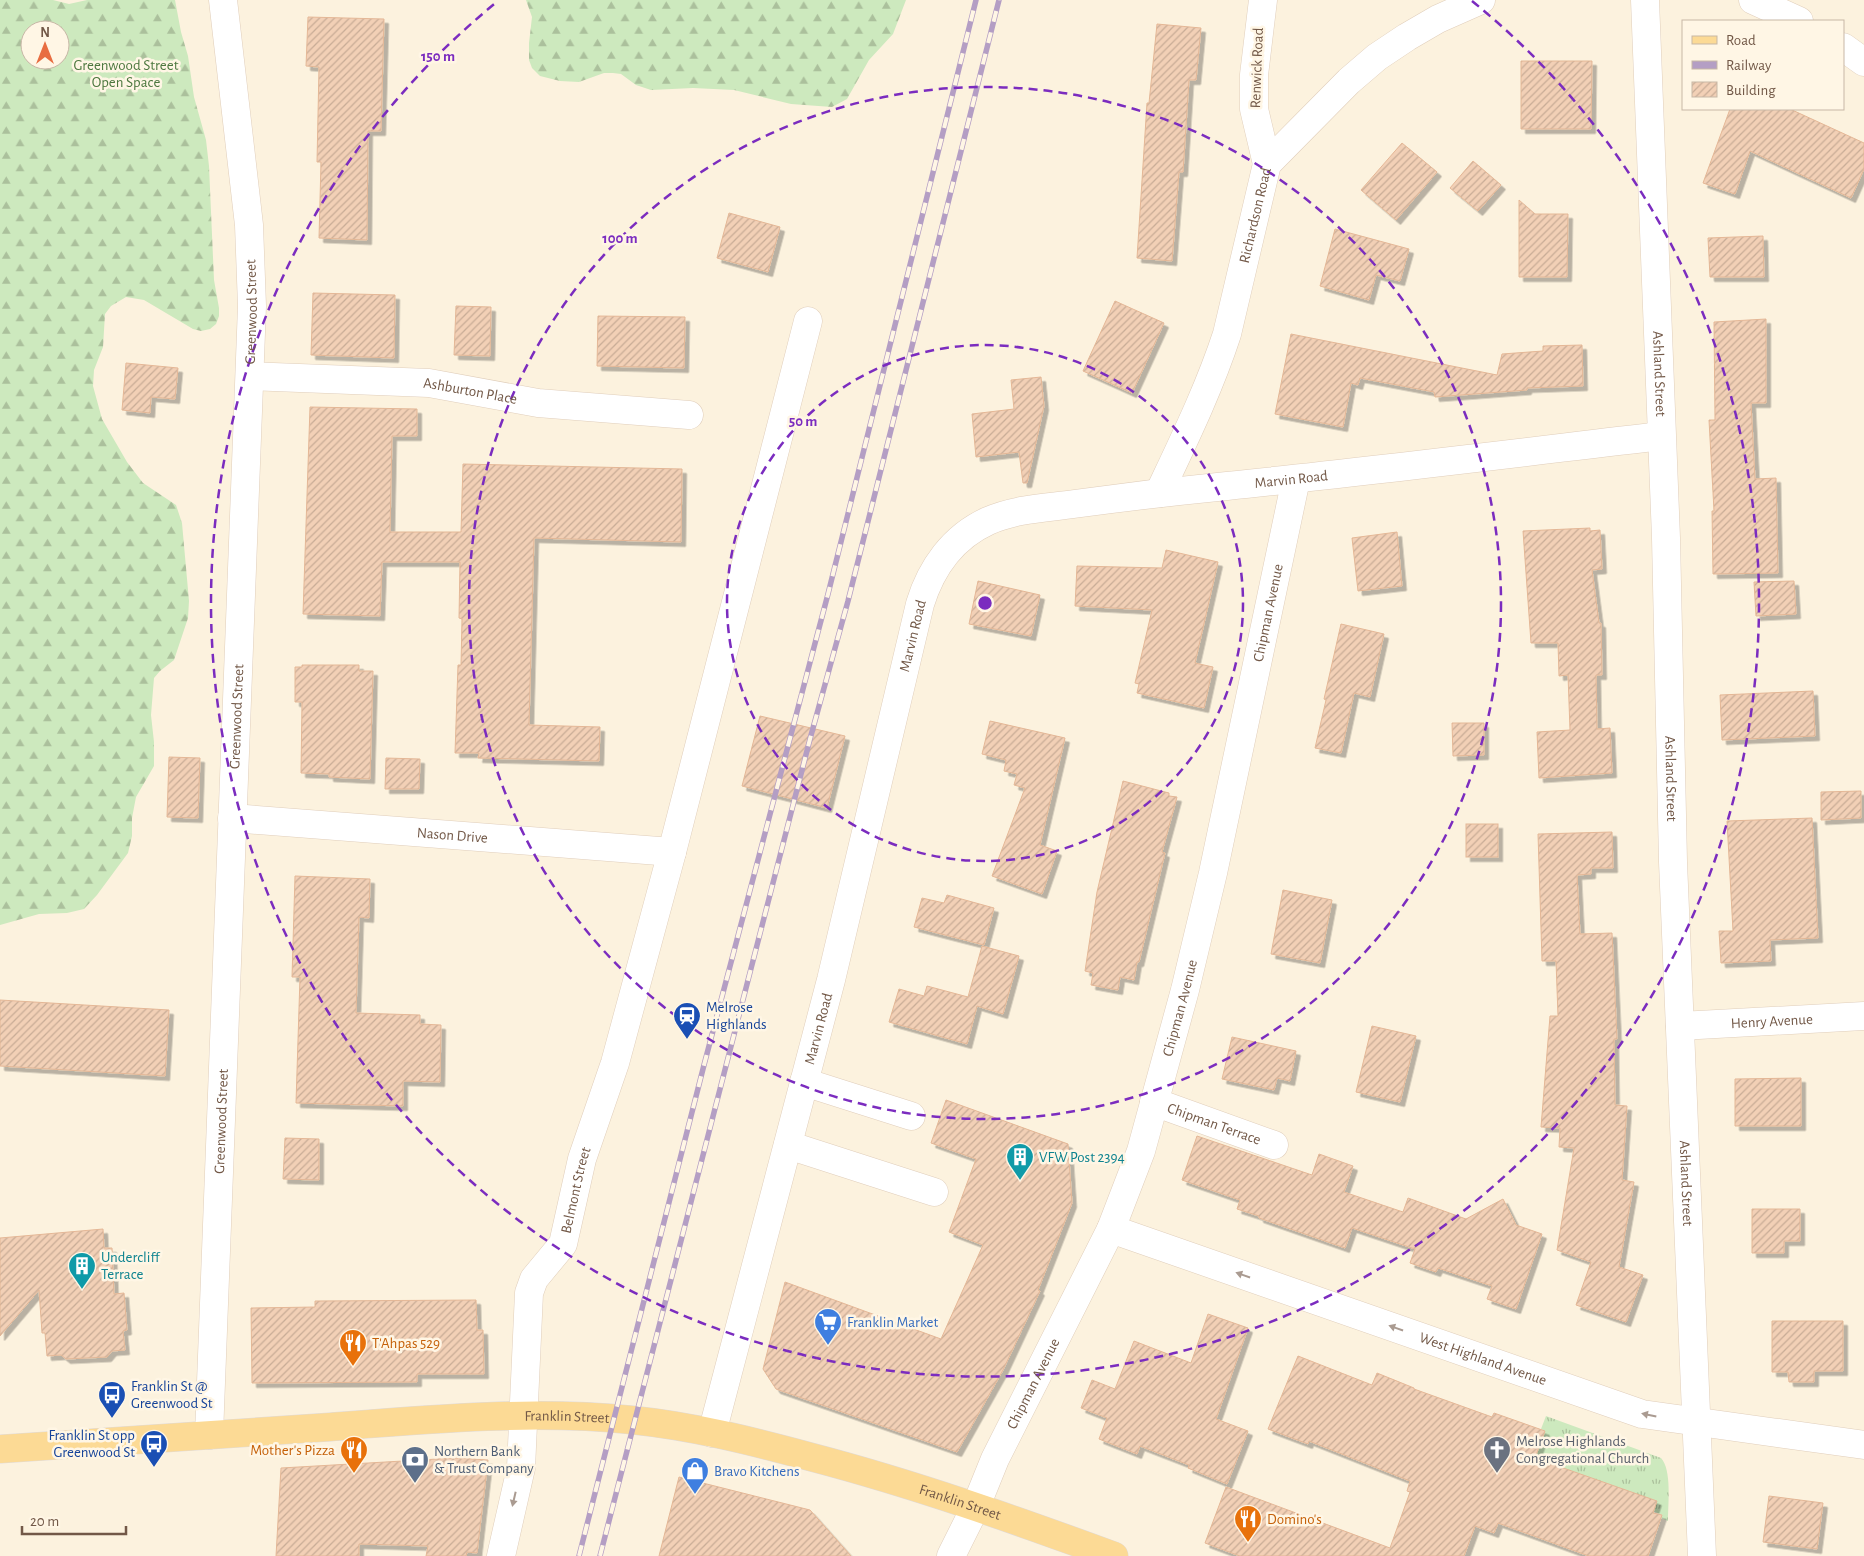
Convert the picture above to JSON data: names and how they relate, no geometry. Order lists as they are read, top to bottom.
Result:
{
  "streets": {
    "main road": ["Franklin Street"],
    "street": [
      "Renwick Road",
      "Richardson Road",
      "Greenwood Street",
      "Ashland Street",
      "Ashburton Place",
      "Marvin Road",
      "Chipman Avenue",
      "Nason Drive",
      "Henry Avenue",
      "Chipman Terrace",
      "Belmont Street",
      "West Highland Avenue"
    ]
  },
  "crossings": [
    ["Renwick Road", "Richardson Road"],
    ["Richardson Road", "Marvin Road"],
    ["Greenwood Street", "Ashburton Place"],
    ["Greenwood Street", "Nason Drive"],
    ["Greenwood Street", "Franklin Street"],
    ["Ashland Street", "Marvin Road"],
    ["Ashland Street", "Henry Avenue"],
    ["Ashland Street", "West Highland Avenue"],
    ["Marvin Road", "Chipman Avenue"],
    ["Marvin Road", "Franklin Street"],
    ["Chipman Avenue", "Chipman Terrace"],
    ["Chipman Avenue", "West Highland Avenue"],
    ["Chipman Avenue", "Franklin Street"],
    ["Nason Drive", "Belmont Street"],
    ["Belmont Street", "Franklin Street"]
  ],
  "one_way": ["West Highland Avenue"],
  "parks": ["Greenwood Street Open Space"],
  "places": {
    "station": ["Melrose Highlands"],
    "building": ["VFW Post 2394", "Undercliff Terrace"],
    "supermarket": ["Franklin Market"],
    "restaurant": ["T'Ahpas 529", "Mother's Pizza", "Domino's"],
    "bus stop": ["Franklin St @ Greenwood St", "Franklin St opp Greenwood St"],
    "church": ["Melrose Highlands Congregational Church"],
    "bank": ["Northern Bank & Trust Company"],
    "shop": ["Bravo Kitchens"]
  },
  "legend": ["Road", "Railway", "Building"],
  "scale_bar": "20 m",
  "north": "top",
  "rings": ["150 m", "100 m", "50 m"]
}
